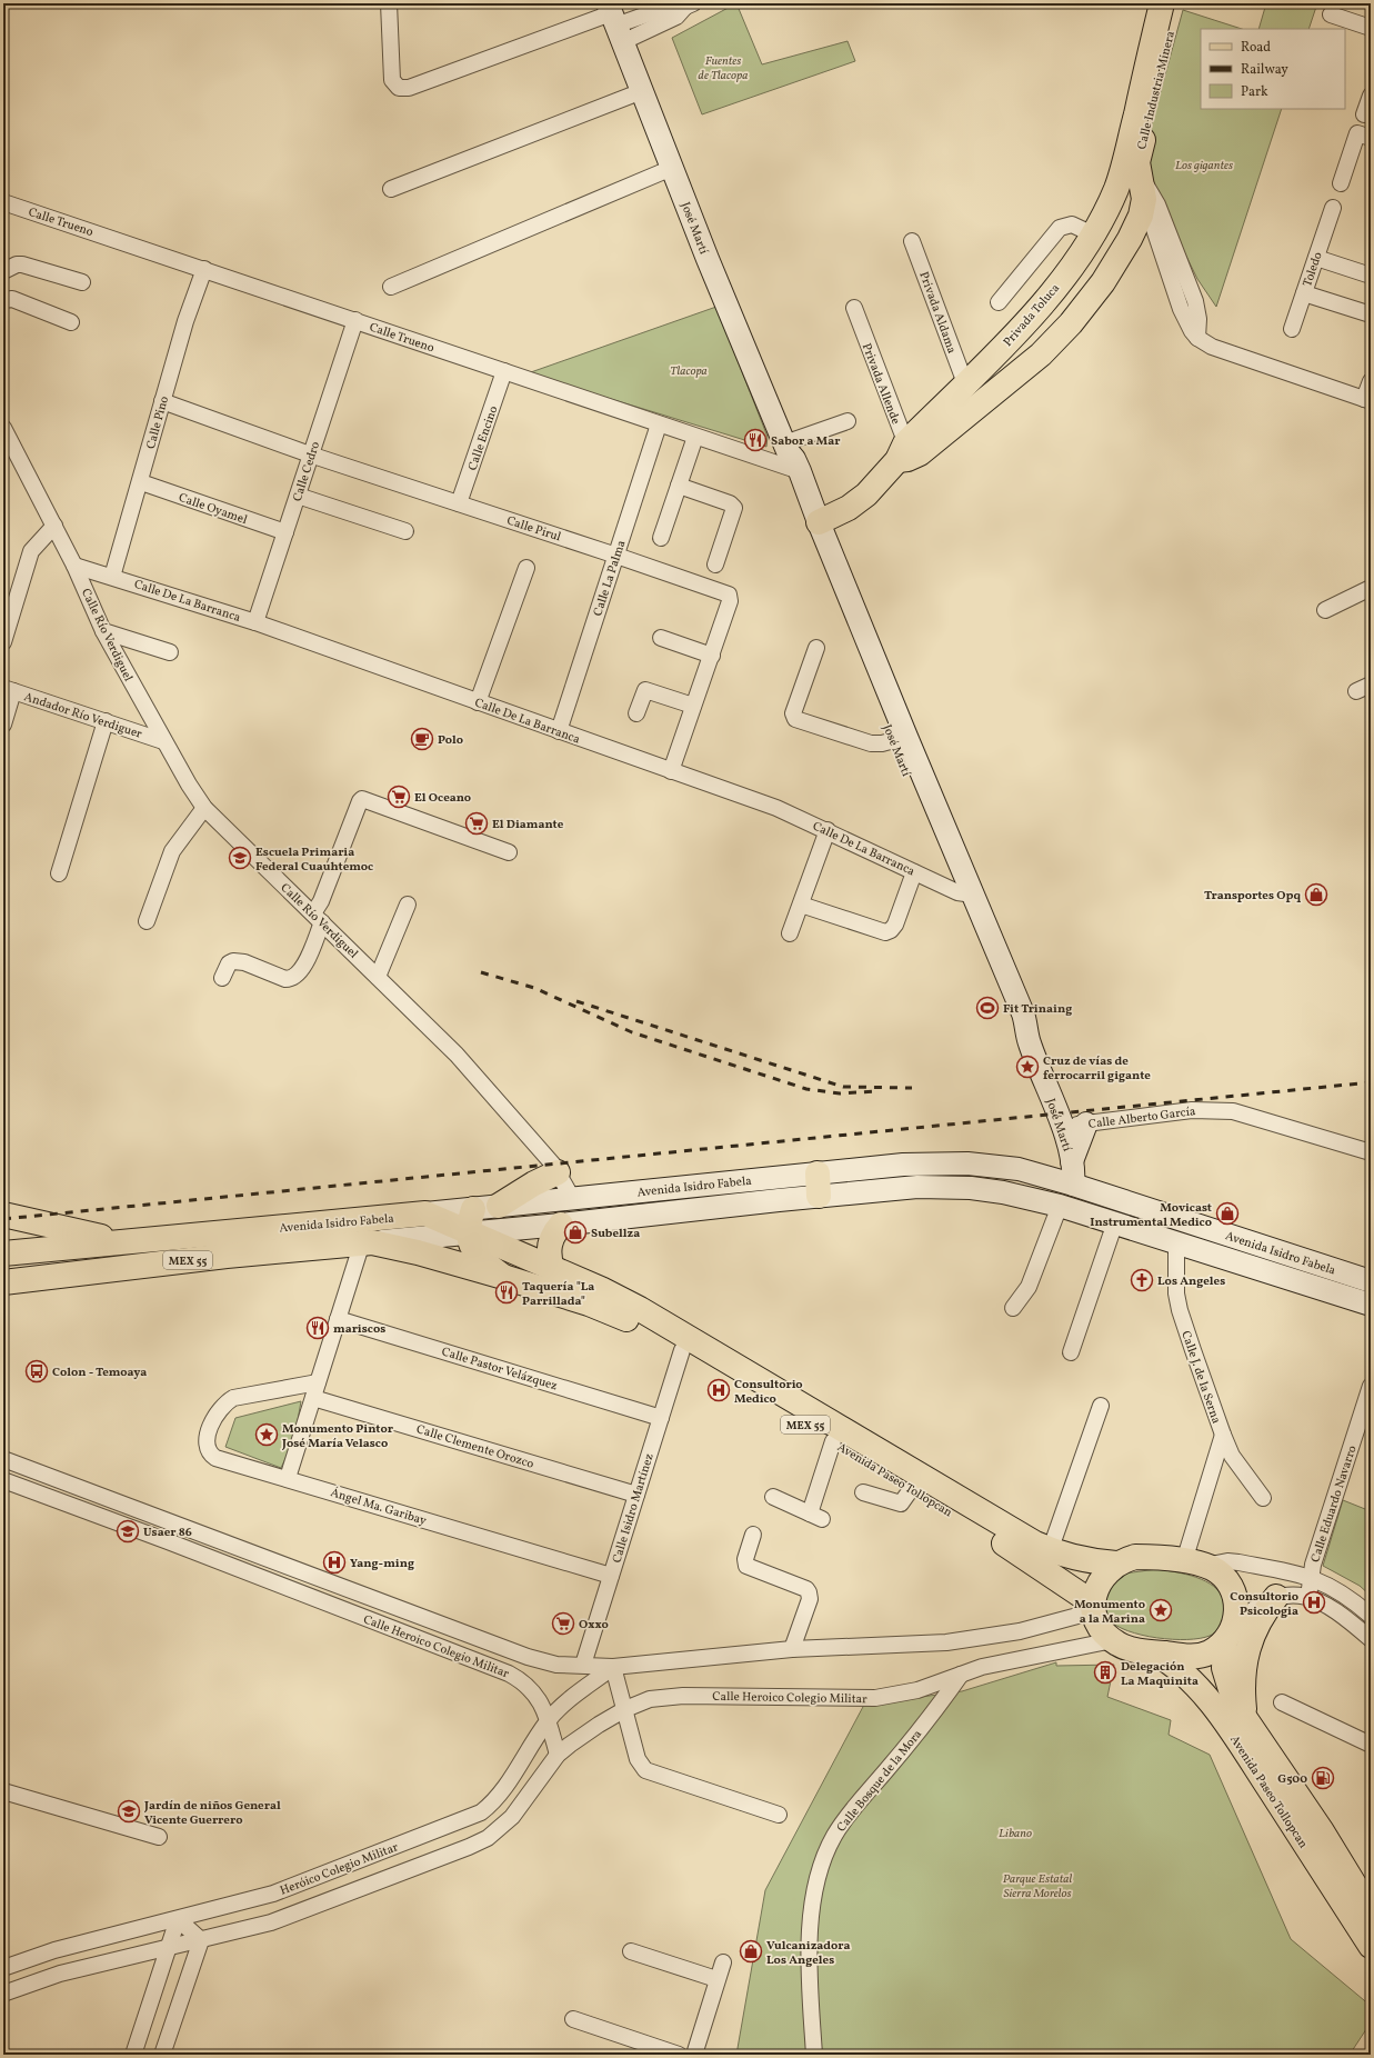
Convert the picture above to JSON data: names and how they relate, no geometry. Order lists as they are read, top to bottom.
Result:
{
  "streets": {
    "main road": [
      "Calle Industria Minera",
      "José Martí",
      "Privada Toluca",
      "Avenida Isidro Fabela",
      "MEX 55",
      "Avenida Paseo Tollopcan"
    ],
    "street": [
      "Calle Trueno",
      "Toledo",
      "Privada Aldama",
      "Privada Allende",
      "Calle Pino",
      "Calle Encino",
      "Calle Cedro",
      "Calle Oyamel",
      "Calle Pirul",
      "Calle La Palma",
      "Calle De La Barranca",
      "Calle Río Verdiguel",
      "Andador Río Verdiguer",
      "Calle Alberto García",
      "Calle Pastor Velázquez",
      "Calle J. de la Serna",
      "Calle Clemente Orozco",
      "Calle Eduardo Navarro",
      "Ángel Ma. Garibay",
      "Calle Isidro Martínez",
      "Calle Heroico Colegio Militar",
      "Calle Bosque de la Mora",
      "Heróico Colegio Militar"
    ]
  },
  "crossings": [
    ["Calle Industria Minera", "Privada Toluca"],
    ["Calle Trueno", "José Martí"],
    ["Calle Trueno", "Calle Pino"],
    ["Calle Trueno", "Calle Encino"],
    ["Calle Trueno", "Calle Cedro"],
    ["Calle Trueno", "Calle La Palma"],
    ["José Martí", "Privada Toluca"],
    ["José Martí", "Calle De La Barranca"],
    ["José Martí", "Calle Alberto García"],
    ["José Martí", "Avenida Isidro Fabela"],
    ["Privada Aldama", "Privada Toluca"],
    ["Privada Toluca", "Privada Allende"],
    ["Calle Pino", "Calle Oyamel"],
    ["Calle Pino", "Calle Pirul"],
    ["Calle Pino", "Calle De La Barranca"],
    ["Calle Encino", "Calle Pirul"],
    ["Calle Cedro", "Calle Oyamel"],
    ["Calle Cedro", "Calle Pirul"],
    ["Calle Cedro", "Calle De La Barranca"],
    ["Calle Pirul", "Calle La Palma"],
    ["Calle Pirul", "Calle De La Barranca"],
    ["Calle La Palma", "Calle De La Barranca"],
    ["Calle De La Barranca", "Calle Río Verdiguel"],
    ["Calle Río Verdiguel", "Andador Río Verdiguer"],
    ["Calle Río Verdiguel", "Avenida Isidro Fabela"],
    ["Avenida Isidro Fabela", "Calle J. de la Serna"],
    ["Avenida Isidro Fabela", "Avenida Paseo Tollopcan"],
    ["Calle Pastor Velázquez", "Calle Isidro Martínez"],
    ["Calle J. de la Serna", "Avenida Paseo Tollopcan"],
    ["Calle J. de la Serna", "Calle Heroico Colegio Militar"],
    ["Calle Clemente Orozco", "Calle Isidro Martínez"],
    ["Avenida Paseo Tollopcan", "Calle Isidro Martínez"],
    ["Avenida Paseo Tollopcan", "Calle Heroico Colegio Militar"],
    ["Ángel Ma. Garibay", "Calle Isidro Martínez"],
    ["Calle Isidro Martínez", "Calle Heroico Colegio Militar"],
    ["Calle Heroico Colegio Militar", "Calle Bosque de la Mora"],
    ["Calle Heroico Colegio Militar", "Heróico Colegio Militar"]
  ],
  "parks": [
    "Fuentes de Tlacopa",
    "Los gigantes",
    "Tlacopa",
    "Libano",
    "Parque Estatal Sierra Morelos"
  ],
  "places": {
    "restaurant": ["Sabor a Mar", "Taquería \"La Parrillada\"", "mariscos"],
    "cafe": ["Polo"],
    "supermarket": ["El Oceano", "El Diamante", "Oxxo"],
    "school or university": ["Escuela Primaria Federal Cuauhtemoc", "Usaer 86", "Jardín de niños General Vicente Guerrero"],
    "shop": [
      "Transportes Opq",
      "Movicast Instrumental Medico",
      "Subellza",
      "Vulcanizadora Los Angeles"
    ],
    "sports": ["Fit Trinaing"],
    "place": ["Cruz de vías de ferrocarril gigante", "Monumento Pintor José María Velasco", "Monumento a la Marina"],
    "church": ["Los Angeles"],
    "bus stop": ["Colon - Temoaya"],
    "hospital": ["Consultorio Medico", "Yang-ming", "Consultorio Psicologia"],
    "building": ["Delegación La Maquinita"],
    "fuel station": ["G500"]
  },
  "legend": ["Road", "Railway", "Park"]
}
